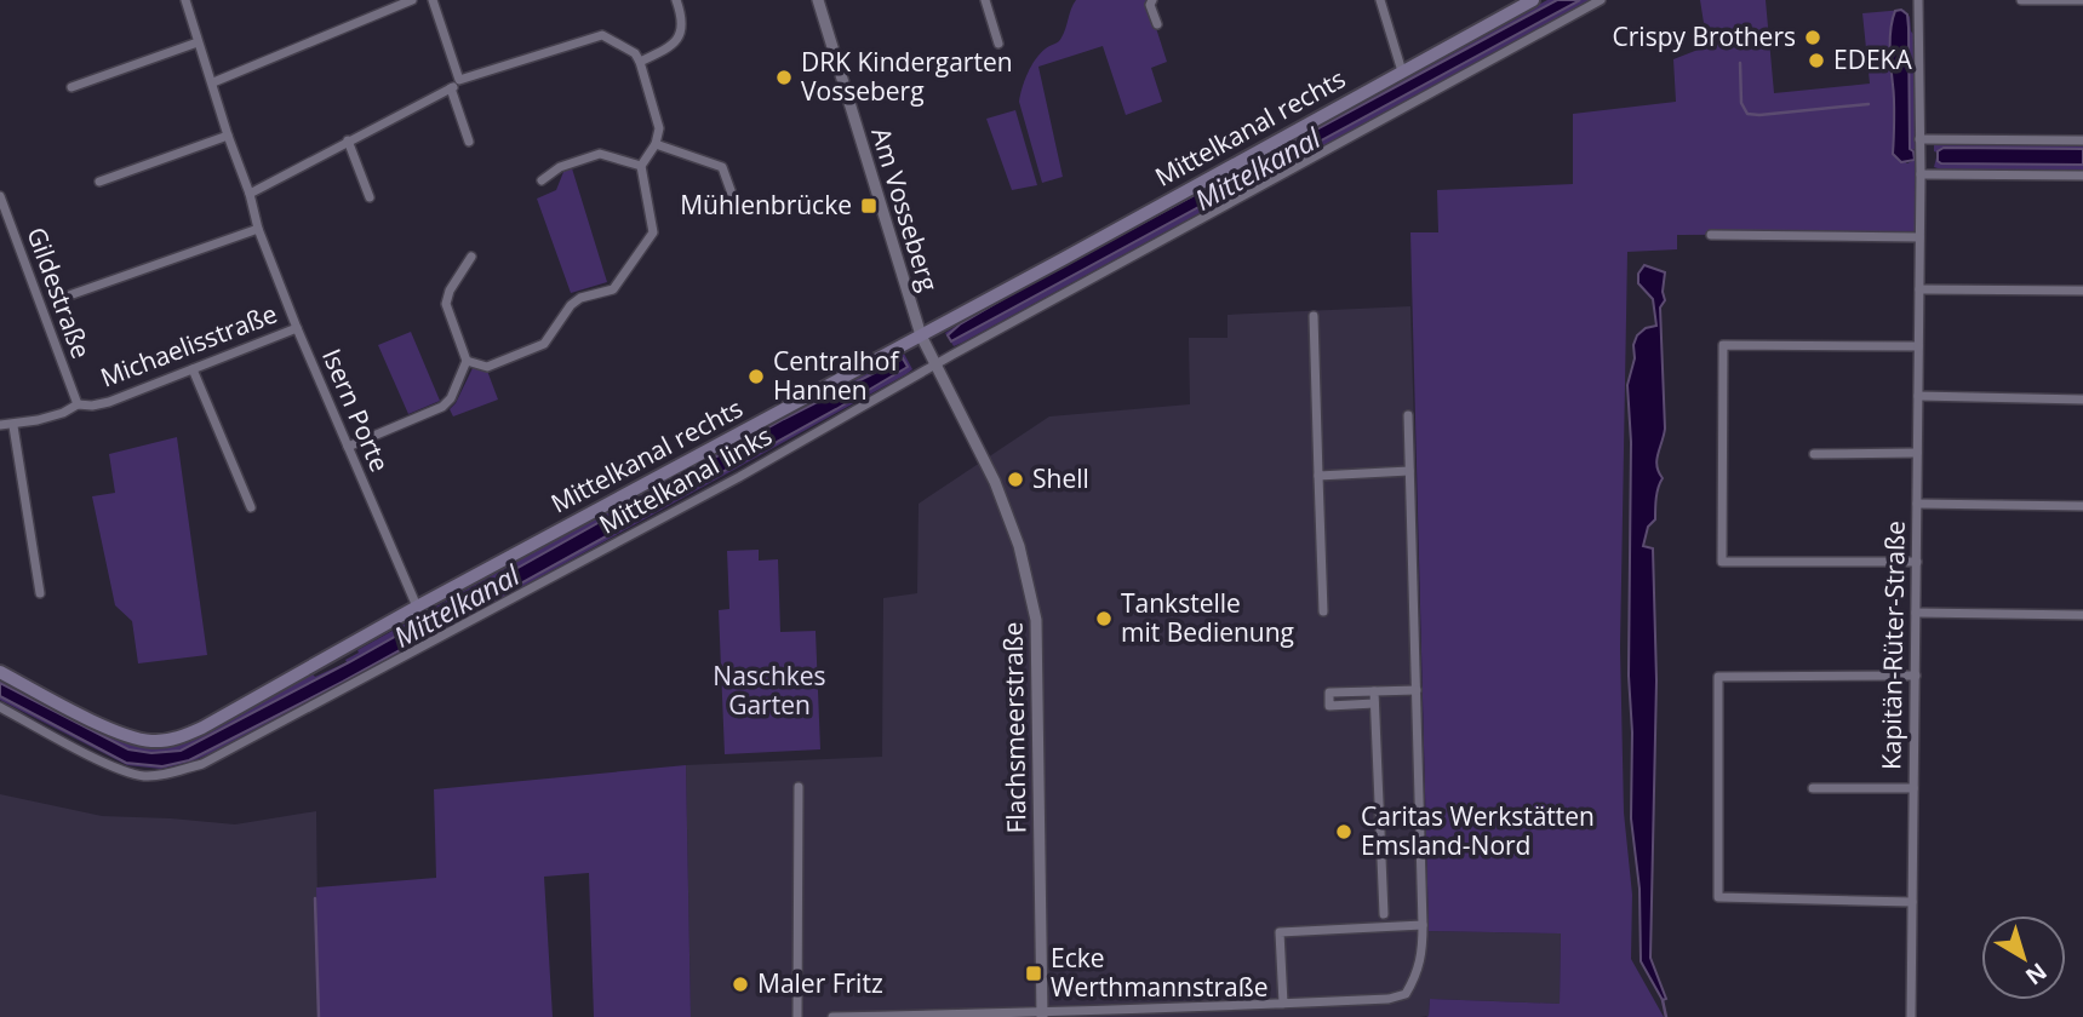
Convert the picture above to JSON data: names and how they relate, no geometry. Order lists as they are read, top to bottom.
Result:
{
  "streets": {
    "main road": ["Mittelkanal rechts"],
    "street": [
      "Am Vosseberg",
      "Gildestraße",
      "Michaelisstraße",
      "Isern Porte",
      "Mittelkanal links",
      "Kapitän-Rüter-Straße",
      "Flachsmeerstraße"
    ]
  },
  "crossings": [
    ["Mittelkanal rechts", "Am Vosseberg"],
    ["Mittelkanal rechts", "Isern Porte"],
    ["Mittelkanal rechts", "Mittelkanal links"],
    ["Mittelkanal rechts", "Flachsmeerstraße"],
    ["Am Vosseberg", "Mittelkanal links"],
    ["Am Vosseberg", "Flachsmeerstraße"],
    ["Gildestraße", "Michaelisstraße"],
    ["Michaelisstraße", "Isern Porte"],
    ["Mittelkanal links", "Flachsmeerstraße"]
  ],
  "water": ["Mittelkanal"],
  "parks": ["Naschkes Garten"],
  "places": {
    "other": [
      "Crispy Brothers",
      "EDEKA",
      "DRK Kindergarten Vosseberg",
      "Centralhof Hannen",
      "Shell",
      "Tankstelle mit Bedienung",
      "Caritas Werkstätten Emsland-Nord",
      "Maler Fritz"
    ],
    "transit": ["Mühlenbrücke", "Ecke Werthmannstraße"]
  },
  "north": "bottom right"
}
